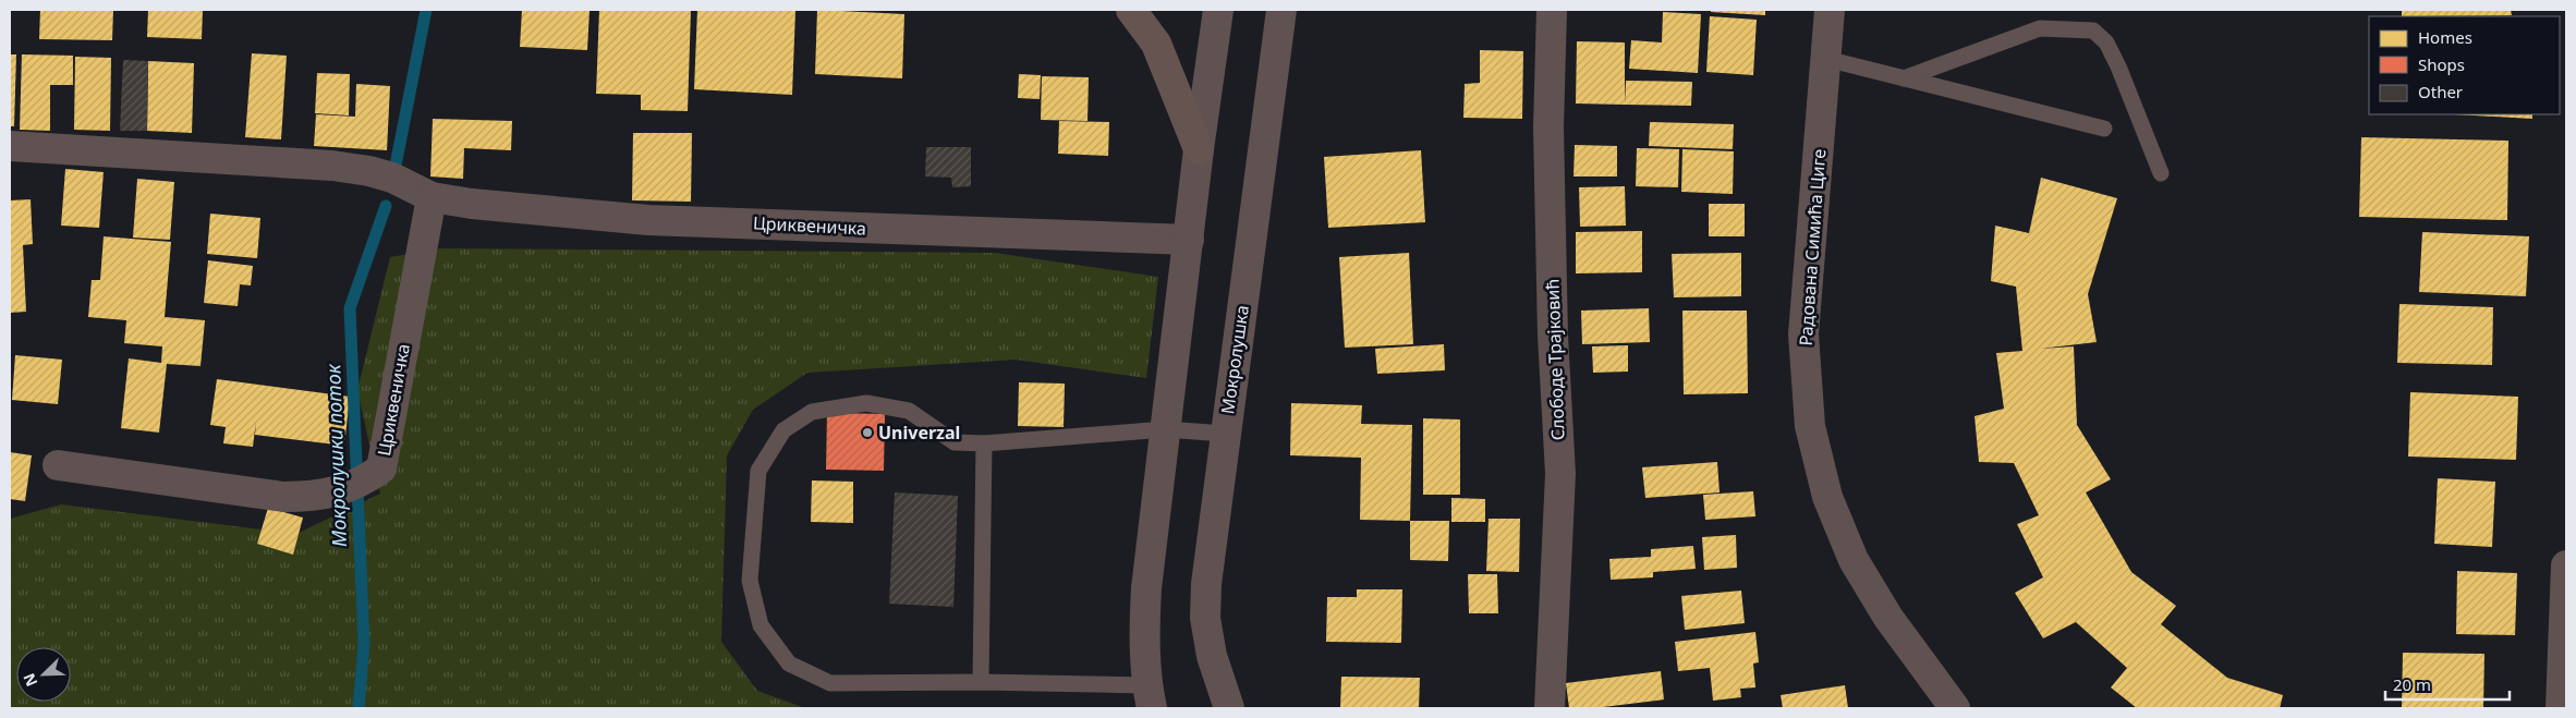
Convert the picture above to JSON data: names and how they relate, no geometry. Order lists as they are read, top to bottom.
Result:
{
  "streets": {
    "street": [
      "Цриквеничка",
      "Радована Симића Циге",
      "Мокролушка",
      "Слободе Трајковић"
    ]
  },
  "water": ["Мокролушки поток"],
  "places": ["Univerzal"],
  "legend": ["Homes", "Shops", "Other"],
  "scale_bar": "20 m",
  "north": "bottom left"
}
